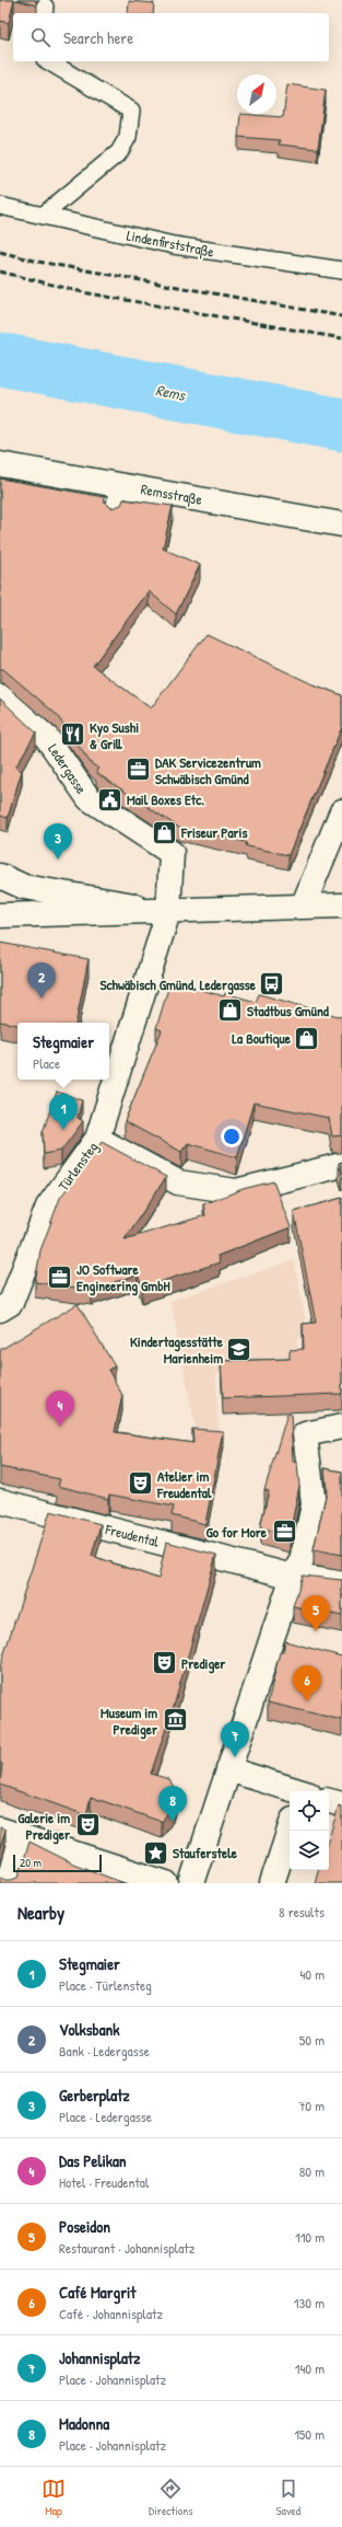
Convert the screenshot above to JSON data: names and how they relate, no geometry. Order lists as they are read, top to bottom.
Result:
{
  "streets": {
    "street": [
      "Remsstraße",
      "Ledergasse",
      "Türlensteg",
      "Freudental"
    ],
    "lane": ["Lindenfirststraße"]
  },
  "crossings": [
    ["Ledergasse", "Türlensteg"]
  ],
  "water": ["Rems"],
  "places": {
    "restaurant": ["Kyo Sushi & Grill"],
    "office": ["DAK Servicezentrum Schwäbisch Gmünd", "JO Software Engineering GmbH", "Go for More"],
    "public building": ["Mail Boxes Etc."],
    "shop": ["Friseur Paris", "Stadtbus Gmünd", "La Boutique"],
    "bus stop": ["Schwäbisch Gmünd, Ledergasse"],
    "school or university": ["Kindertagesstätte Marienheim"],
    "theatre": ["Atelier im Freudental", "Prediger", "Galerie im Prediger"],
    "museum": ["Museum im Prediger"],
    "place": ["Stauferstele"]
  },
  "scale_bar": "20 m",
  "north": "top right",
  "page": {
    "search": "Search here",
    "pins": [
      "3",
      "2",
      "1",
      "4",
      "5",
      "6",
      "7",
      "8"
    ],
    "popup": ["Stegmaier", "Place"],
    "scale": "20 m",
    "heading": ["Nearby", "8 results"],
    "list": [
      {
        "mark": "1",
        "name": "Stegmaier",
        "note": "Place · Türlensteg",
        "value": "40 m"
      },
      {
        "mark": "2",
        "name": "Volksbank",
        "note": "Bank · Ledergasse",
        "value": "50 m"
      },
      {
        "mark": "3",
        "name": "Gerberplatz",
        "note": "Place · Ledergasse",
        "value": "70 m"
      },
      {
        "mark": "4",
        "name": "Das Pelikan",
        "note": "Hotel · Freudental",
        "value": "80 m"
      },
      {
        "mark": "5",
        "name": "Poseidon",
        "note": "Restaurant · Johannisplatz",
        "value": "110 m"
      },
      {
        "mark": "6",
        "name": "Café Margrit",
        "note": "Café · Johannisplatz",
        "value": "130 m"
      },
      {
        "mark": "7",
        "name": "Johannisplatz",
        "note": "Place · Johannisplatz",
        "value": "140 m"
      },
      {
        "mark": "8",
        "name": "Madonna",
        "note": "Place · Johannisplatz",
        "value": "150 m"
      }
    ],
    "nav": ["Map", "Directions", "Saved"]
  }
}
